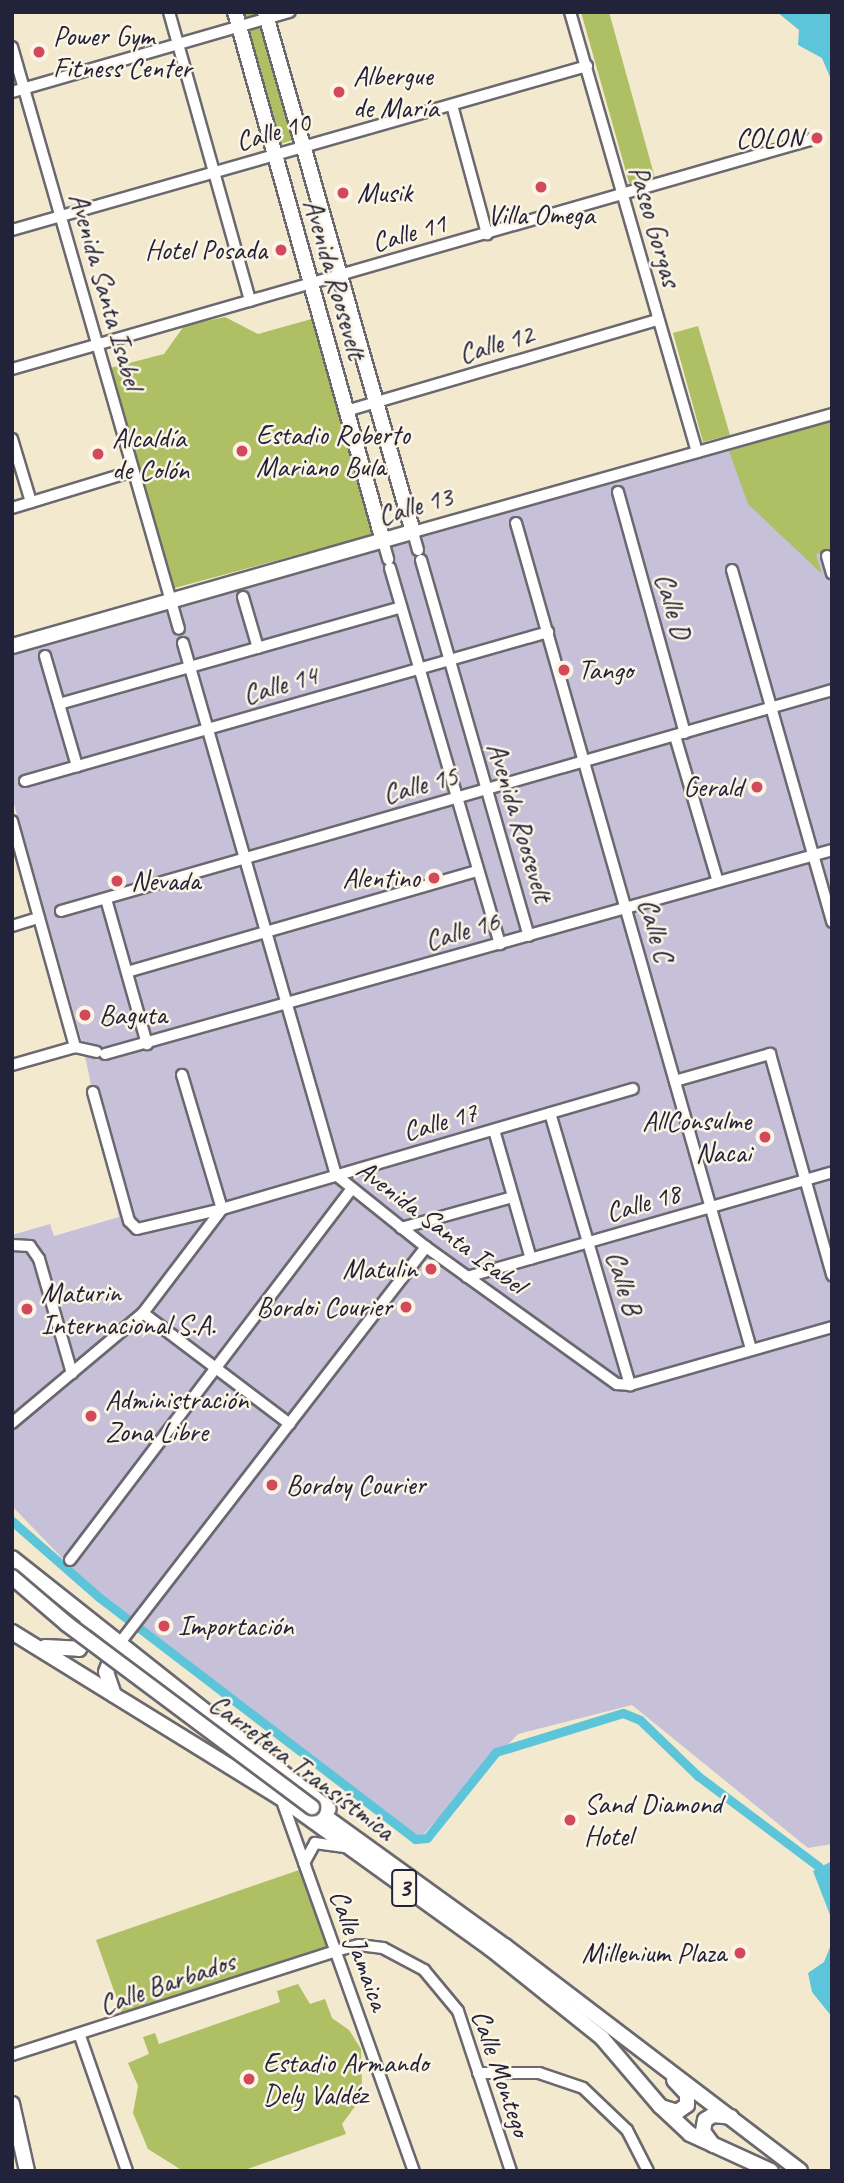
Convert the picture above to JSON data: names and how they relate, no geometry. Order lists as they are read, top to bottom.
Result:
{
  "streets": {
    "main road": [
      "Avenida Roosevelt",
      "Calle 13",
      "Carretera Transístmica",
      "3"
    ],
    "street": [
      "Calle 10",
      "Paseo Gorgas",
      "Calle 11",
      "Avenida Santa Isabel",
      "Calle 12",
      "Calle D",
      "Calle 14",
      "Calle 15",
      "Calle C",
      "Calle 16",
      "Calle 17",
      "Calle 18",
      "Calle B",
      "Calle Jamaica",
      "Calle Barbados",
      "Calle Montego"
    ]
  },
  "crossings": [
    ["Calle 10", "Paseo Gorgas"],
    ["Calle 10", "Avenida Roosevelt"],
    ["Calle 10", "Avenida Santa Isabel"],
    ["Paseo Gorgas", "Calle 11"],
    ["Paseo Gorgas", "Calle 12"],
    ["Paseo Gorgas", "Calle 13"],
    ["Calle 11", "Avenida Roosevelt"],
    ["Calle 11", "Avenida Santa Isabel"],
    ["Avenida Roosevelt", "Calle 12"],
    ["Avenida Roosevelt", "Calle 13"],
    ["Avenida Roosevelt", "Calle 14"],
    ["Avenida Roosevelt", "Calle 15"],
    ["Avenida Roosevelt", "Calle 16"],
    ["Avenida Santa Isabel", "Calle 13"],
    ["Avenida Santa Isabel", "Calle 14"],
    ["Avenida Santa Isabel", "Calle 15"],
    ["Avenida Santa Isabel", "Calle 16"],
    ["Avenida Santa Isabel", "Calle 17"],
    ["Avenida Santa Isabel", "Calle 18"],
    ["Avenida Santa Isabel", "Calle B"],
    ["Calle 13", "Calle D"],
    ["Calle 13", "Calle C"],
    ["Calle D", "Calle 15"],
    ["Calle D", "Calle 16"],
    ["Calle 14", "Calle C"],
    ["Calle 15", "Calle C"],
    ["Calle C", "Calle 16"],
    ["Calle C", "Calle 18"],
    ["Calle 17", "Calle B"],
    ["Calle 18", "Calle B"],
    ["Carretera Transístmica", "Calle Jamaica"],
    ["Calle Jamaica", "Calle Barbados"],
    ["Calle Jamaica", "Calle Montego"],
    ["Calle Barbados", "Calle Montego"]
  ],
  "places": [
    "Power Gym Fitness Center",
    "Albergue de María",
    "COLON",
    "Villa Omega",
    "Musik",
    "Hotel Posada",
    "Estadio Roberto Mariano Bula",
    "Alcaldía de Colón",
    "Tango",
    "Gerald",
    "Alentino",
    "Nevada",
    "Baguta",
    "AllConsulme Nacai",
    "Matulin",
    "Bordoi Courier",
    "Maturin Internacional S.A.",
    "Administración Zona Libre",
    "Bordoy Courier",
    "Importación",
    "Sand Diamond Hotel",
    "Millenium Plaza",
    "Estadio Armando Dely Valdéz"
  ]
}
